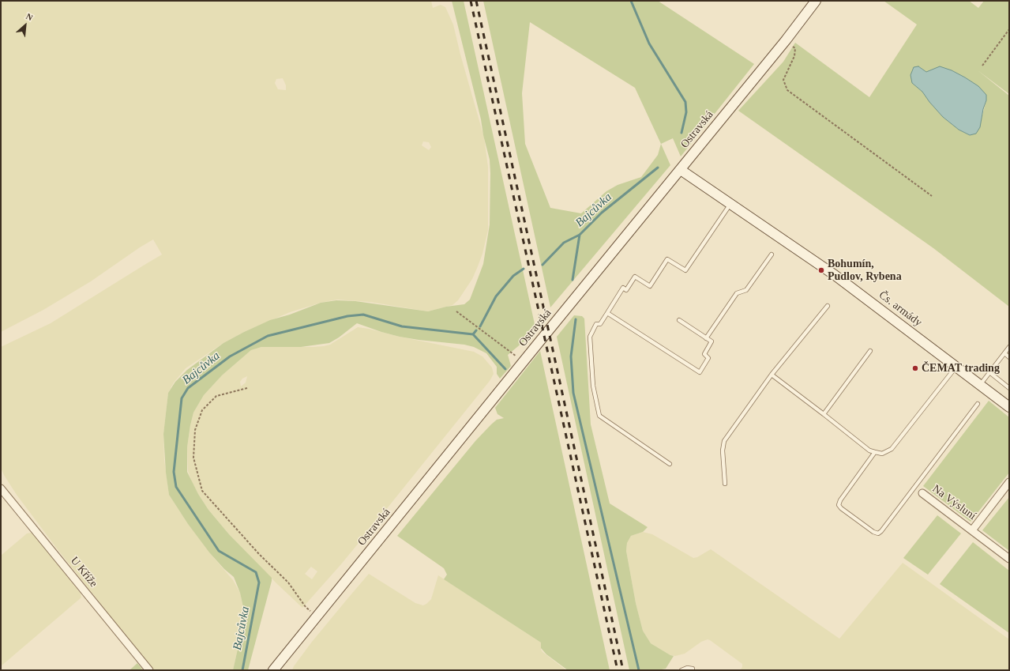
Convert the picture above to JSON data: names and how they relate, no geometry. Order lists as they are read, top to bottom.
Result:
{
  "streets": {
    "main road": ["Ostravská", "Čs. armády"],
    "street": ["Na Výsluní", "U Kříže"]
  },
  "crossings": [
    ["Ostravská", "Čs. armády"]
  ],
  "water": ["Bajcůvka"],
  "places": ["Bohumín, Pudlov, Rybena", "ČEMAT trading"],
  "north": "top right"
}
